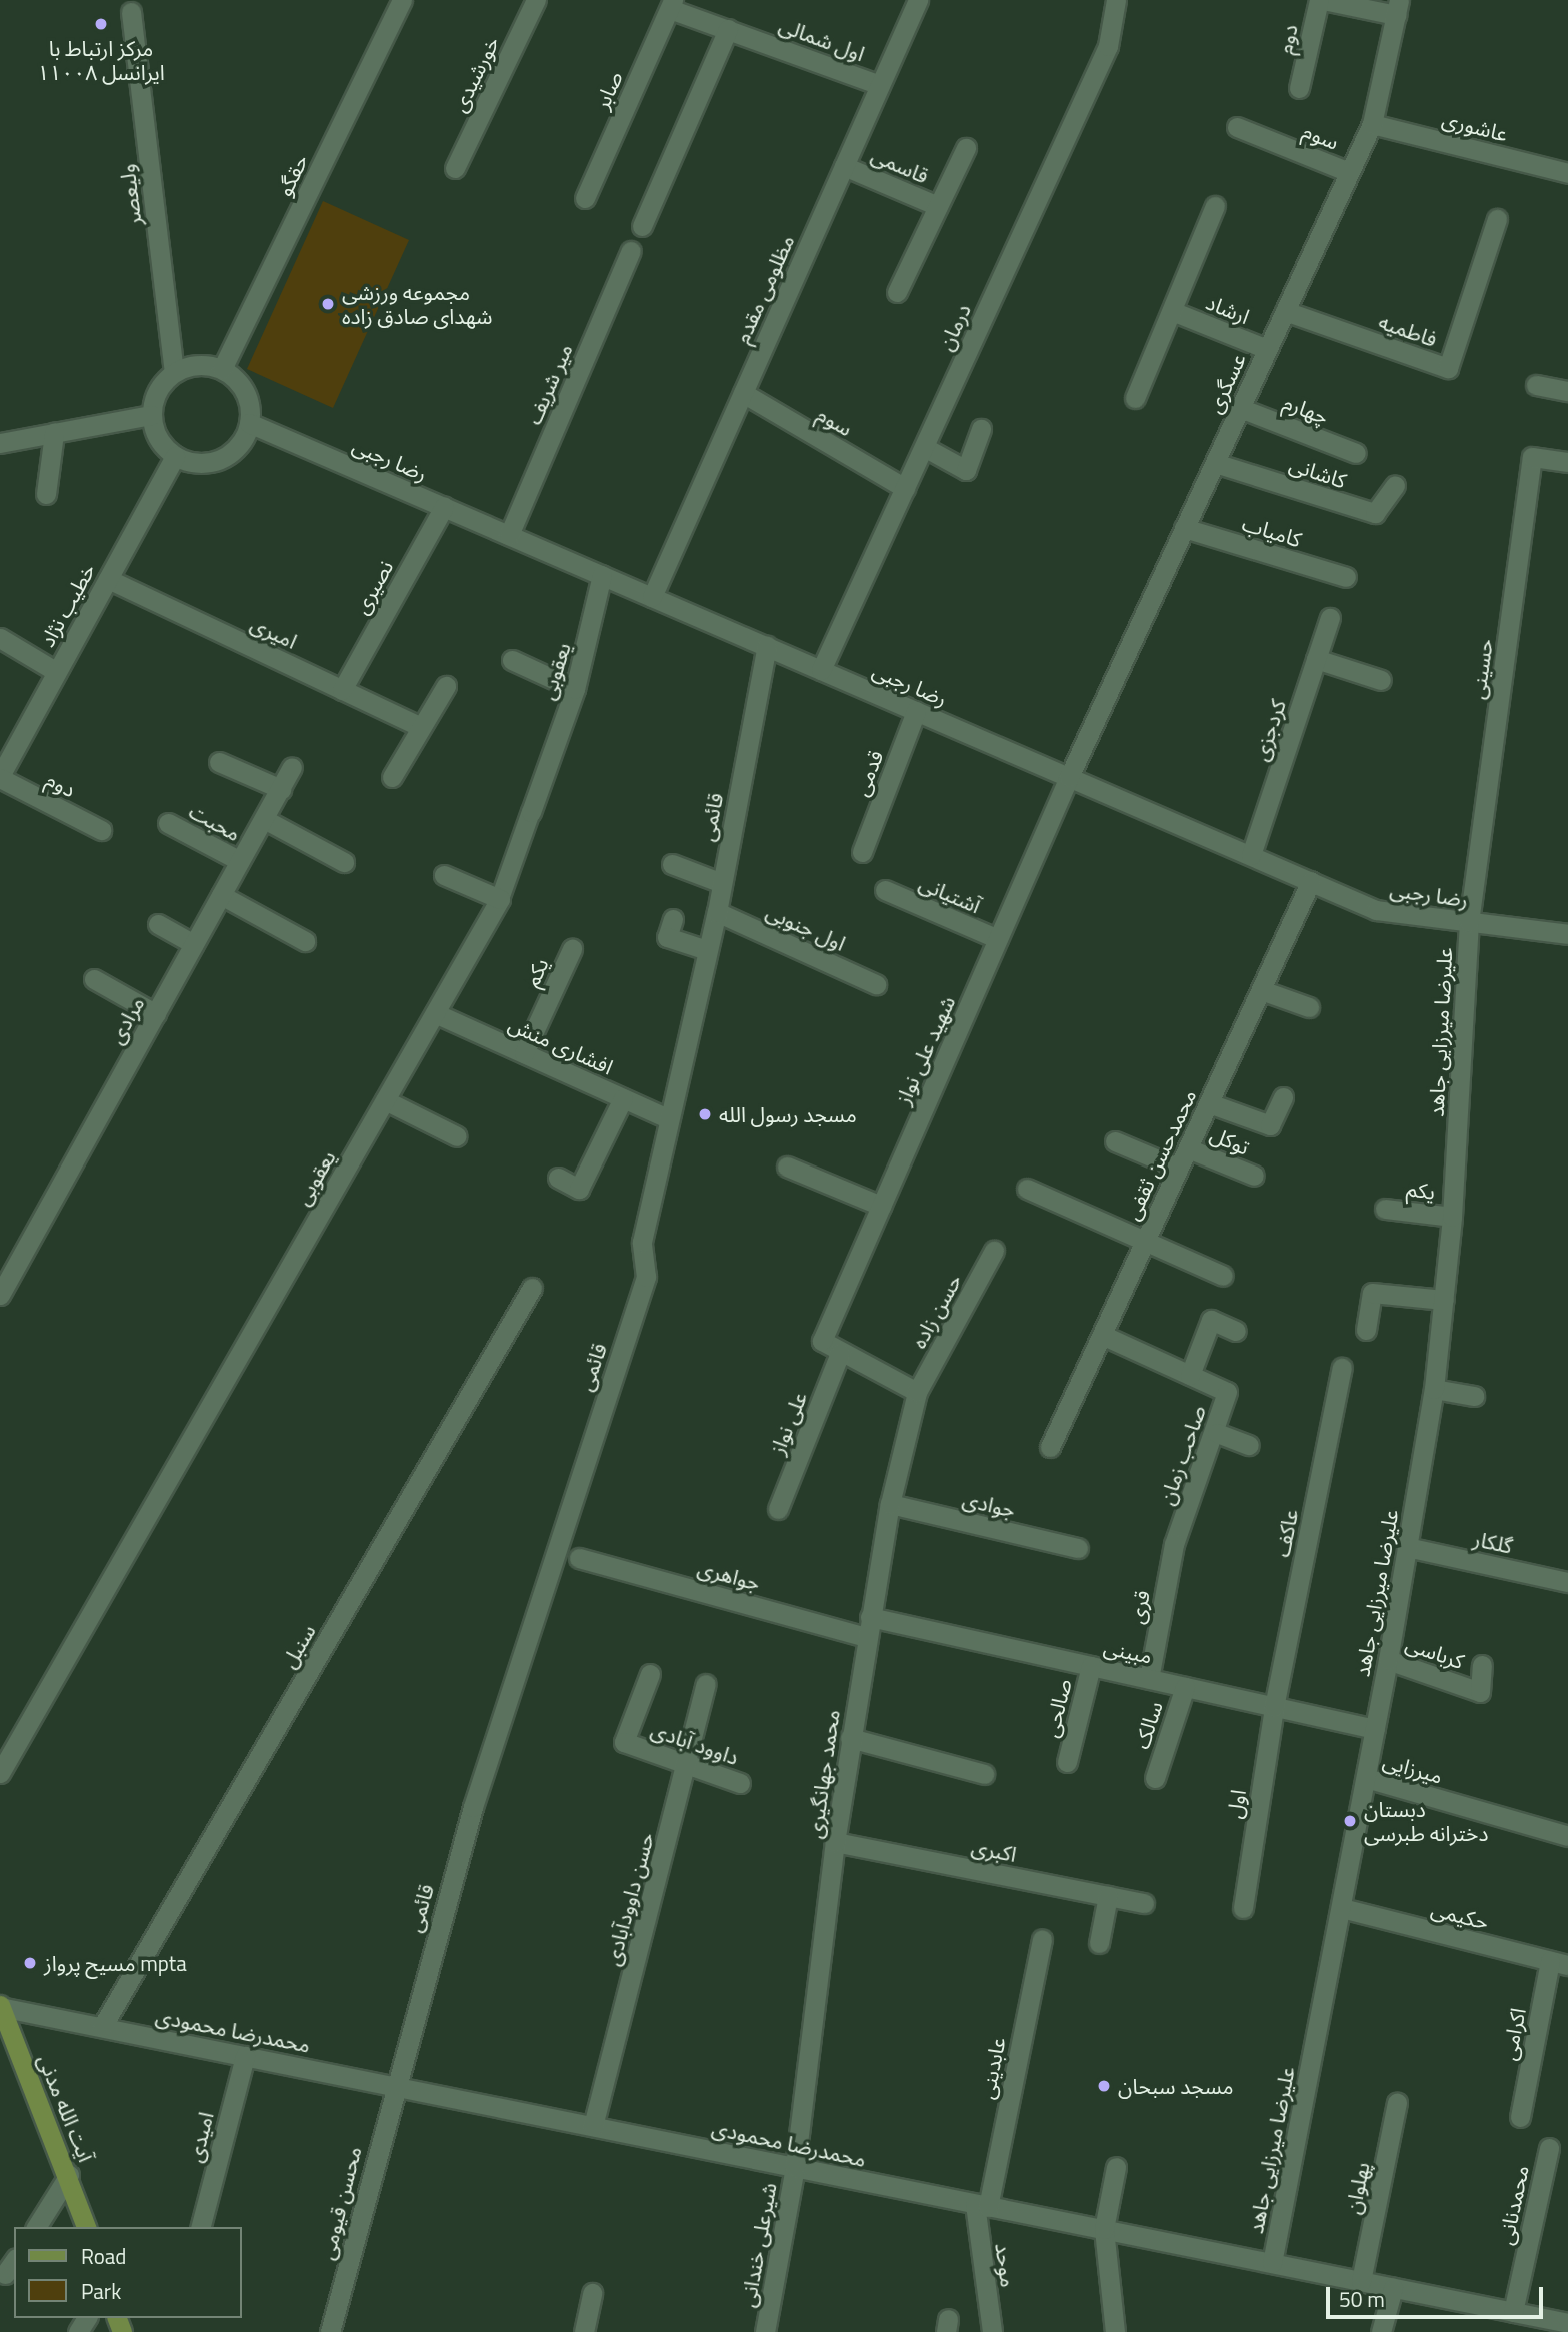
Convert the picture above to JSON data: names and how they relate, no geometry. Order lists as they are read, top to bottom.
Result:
{
  "streets": {
    "main road": ["آیت الله مدنی"],
    "street": [
      "اول شمالی",
      "دوم",
      "خورشیدی",
      "صابر",
      "عاشوری",
      "سوم",
      "قاسمی",
      "حقگو",
      "ولیعصر",
      "مظلومی مقدم",
      "ارشاد",
      "درمان",
      "فاطمیه",
      "عسگری",
      "میر شریف",
      "چهارم",
      "رضا رجبی",
      "کاشانی",
      "کامیاب",
      "نصیری",
      "خطیب نژاد",
      "امیری",
      "حسینی",
      "یعقوبی",
      "کردجزی",
      "قدمی",
      "قائمی",
      "محبت",
      "آشتیانی",
      "اول جنوبی",
      "یکم",
      "مرادی",
      "علیرضا میرزایی جاهد",
      "افشاری منش",
      "شهید علی نواز",
      "توکل",
      "محمدحسن ثقفی",
      "حسن زاده",
      "علی نواز",
      "صاحب زمان",
      "جوادی",
      "عاکف",
      "گلکار",
      "جواهری",
      "قری",
      "سنبل",
      "مبینی",
      "کرباسی",
      "صالحی",
      "سالک",
      "داوود آبادی",
      "میرزایی",
      "محمد جهانگیری",
      "اول",
      "اکبری",
      "حسن داوودآبادی",
      "حکیمی",
      "محمدرضا محمودی",
      "اکرامی",
      "عابدینی",
      "امیدی",
      "پهلوان",
      "محسن قیومی",
      "محمدنانی",
      "شیرعلی خندانی",
      "موحد"
    ]
  },
  "crossings": [
    ["اول شمالی", "صابر"],
    ["اول شمالی", "مظلومی مقدم"],
    ["دوم", "عسگری"],
    ["دوم", "خطیب نژاد"],
    ["عاشوری", "عسگری"],
    ["سوم", "مظلومی مقدم"],
    ["سوم", "درمان"],
    ["سوم", "عسگری"],
    ["قاسمی", "مظلومی مقدم"],
    ["حقگو", "ولیعصر"],
    ["حقگو", "رضا رجبی"],
    ["حقگو", "خطیب نژاد"],
    ["ولیعصر", "رضا رجبی"],
    ["ولیعصر", "خطیب نژاد"],
    ["مظلومی مقدم", "رضا رجبی"],
    ["ارشاد", "عسگری"],
    ["درمان", "رضا رجبی"],
    ["فاطمیه", "عسگری"],
    ["عسگری", "چهارم"],
    ["عسگری", "رضا رجبی"],
    ["عسگری", "کاشانی"],
    ["عسگری", "کامیاب"],
    ["عسگری", "شهید علی نواز"],
    ["میر شریف", "رضا رجبی"],
    ["رضا رجبی", "نصیری"],
    ["رضا رجبی", "خطیب نژاد"],
    ["رضا رجبی", "حسینی"],
    ["رضا رجبی", "یعقوبی"],
    ["رضا رجبی", "کردجزی"],
    ["رضا رجبی", "قدمی"],
    ["رضا رجبی", "قائمی"],
    ["رضا رجبی", "علیرضا میرزایی جاهد"],
    ["رضا رجبی", "شهید علی نواز"],
    ["رضا رجبی", "محمدحسن ثقفی"],
    ["نصیری", "امیری"],
    ["خطیب نژاد", "امیری"],
    ["حسینی", "علیرضا میرزایی جاهد"],
    ["یعقوبی", "افشاری منش"],
    ["قائمی", "اول جنوبی"],
    ["قائمی", "افشاری منش"],
    ["قائمی", "محمدرضا محمودی"],
    ["قائمی", "محسن قیومی"],
    ["محبت", "مرادی"],
    ["آشتیانی", "شهید علی نواز"],
    ["یکم", "علیرضا میرزایی جاهد"],
    ["یکم", "افشاری منش"],
    ["علیرضا میرزایی جاهد", "گلکار"],
    ["علیرضا میرزایی جاهد", "مبینی"],
    ["علیرضا میرزایی جاهد", "کرباسی"],
    ["علیرضا میرزایی جاهد", "میرزایی"],
    ["علیرضا میرزایی جاهد", "حکیمی"],
    ["علیرضا میرزایی جاهد", "محمدرضا محمودی"],
    ["شهید علی نواز", "علی نواز"],
    ["توکل", "محمدحسن ثقفی"],
    ["محمدحسن ثقفی", "صاحب زمان"],
    ["حسن زاده", "محمد جهانگیری"],
    ["صاحب زمان", "قری"],
    ["جوادی", "محمد جهانگیری"],
    ["عاکف", "مبینی"],
    ["عاکف", "اول"],
    ["جواهری", "محمد جهانگیری"],
    ["قری", "مبینی"],
    ["سنبل", "محمدرضا محمودی"],
    ["مبینی", "صالحی"],
    ["مبینی", "سالک"],
    ["مبینی", "محمد جهانگیری"],
    ["مبینی", "اول"],
    ["داوود آبادی", "حسن داوودآبادی"],
    ["محمد جهانگیری", "اکبری"],
    ["محمد جهانگیری", "محمدرضا محمودی"],
    ["محمد جهانگیری", "شیرعلی خندانی"],
    ["حسن داوودآبادی", "محمدرضا محمودی"],
    ["حکیمی", "اکرامی"],
    ["محمدرضا محمودی", "عابدینی"],
    ["محمدرضا محمودی", "آیت الله مدنی"],
    ["محمدرضا محمودی", "امیدی"],
    ["محمدرضا محمودی", "پهلوان"],
    ["محمدرضا محمودی", "محسن قیومی"],
    ["محمدرضا محمودی", "محمدنانی"],
    ["محمدرضا محمودی", "شیرعلی خندانی"],
    ["محمدرضا محمودی", "موحد"],
    ["عابدینی", "موحد"]
  ],
  "places": [
    "مرکز ارتباط با ایرانسل ۱۱۰۰۸",
    "مجموعه ورزشی شهدای صادق زاده",
    "مسجد رسول الله",
    "دبستان دخترانه طبرسی",
    "مسیح پرواز mpta",
    "مسجد سبحان"
  ],
  "legend": ["Road", "Park"],
  "scale_bar": "50 m"
}
